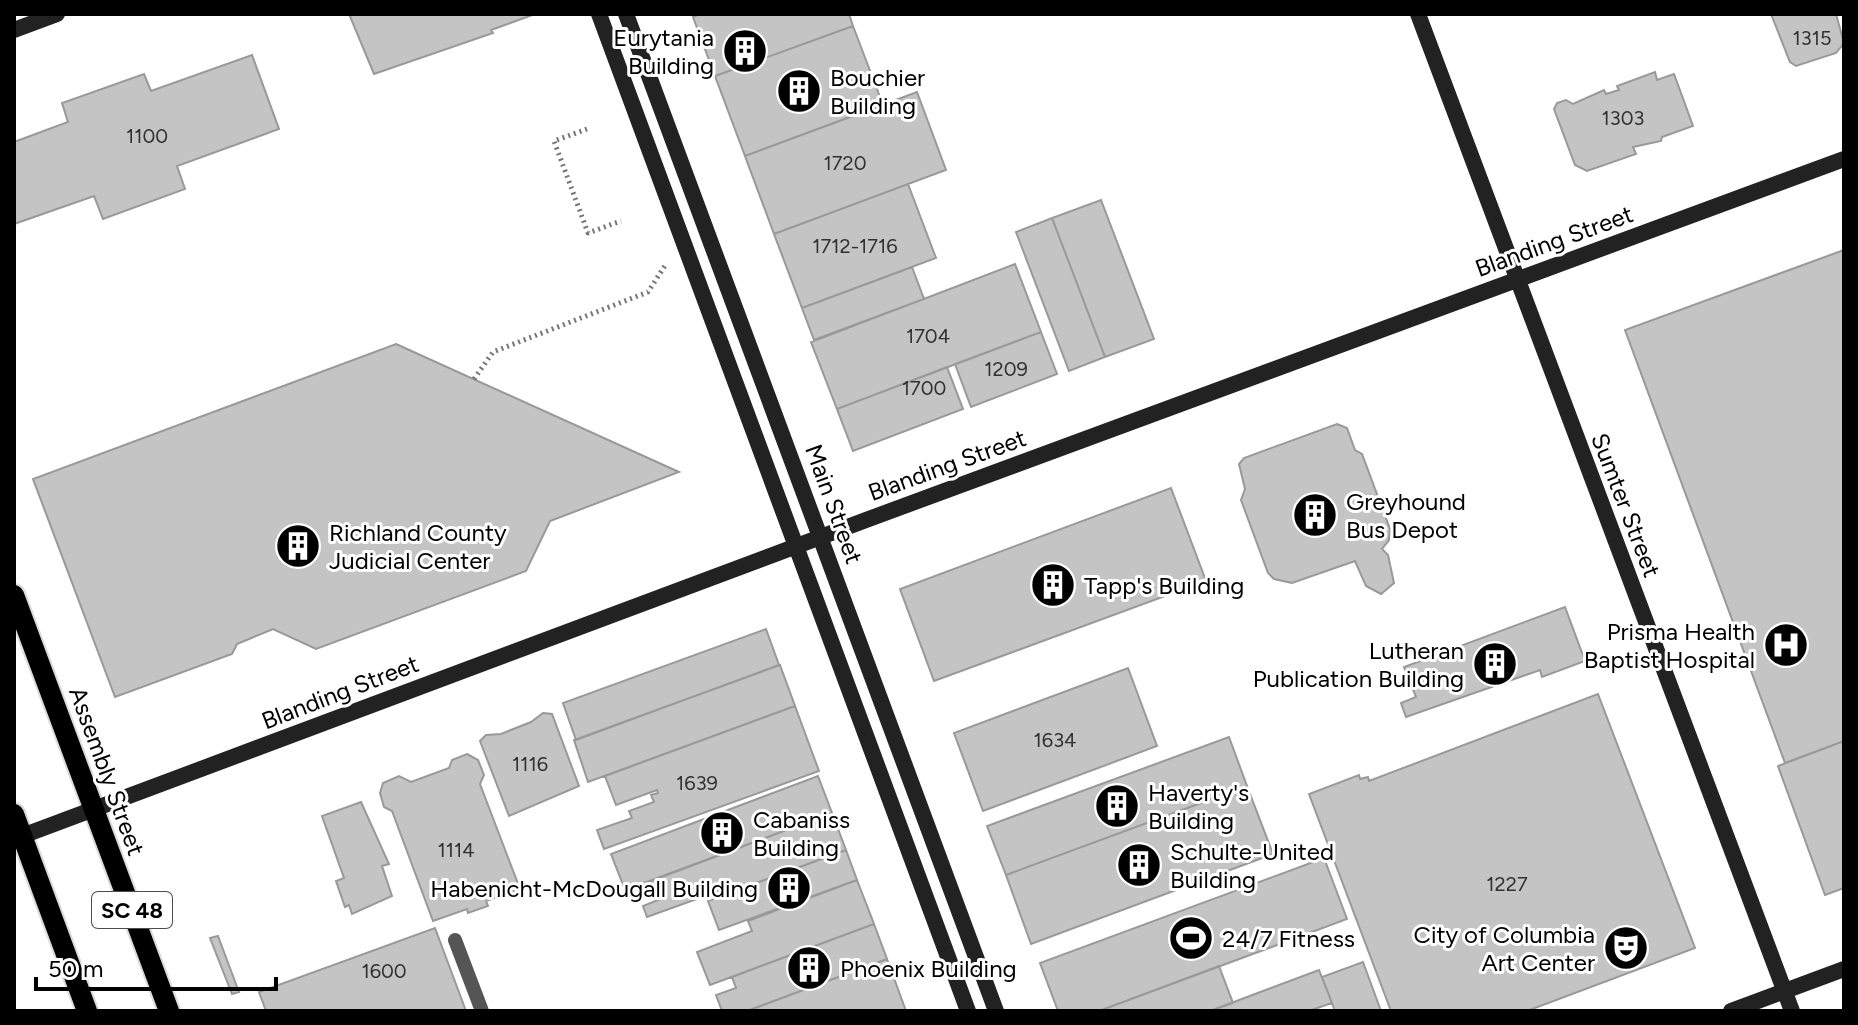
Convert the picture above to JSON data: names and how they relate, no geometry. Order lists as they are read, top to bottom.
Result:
{
  "streets": {
    "main road": ["Assembly Street", "SC 48"],
    "street": ["Blanding Street", "Main Street", "Sumter Street"]
  },
  "crossings": [
    ["Blanding Street", "Main Street"],
    ["Blanding Street", "Sumter Street"],
    ["Blanding Street", "Assembly Street"],
    ["Blanding Street", "SC 48"]
  ],
  "places": {
    "building": [
      "Eurytania Building",
      "Bouchier Building",
      "Greyhound Bus Depot",
      "Richland County Judicial Center",
      "Tapp's Building",
      "Lutheran Publication Building",
      "Haverty's Building",
      "Cabaniss Building",
      "Schulte-United Building",
      "Habenicht-McDougall Building",
      "Phoenix Building"
    ],
    "hospital": ["Prisma Health Baptist Hospital"],
    "sports": ["24/7 Fitness"],
    "theatre": ["City of Columbia Art Center"]
  },
  "house_numbers": [
    "1315",
    "1303",
    "1100",
    "1720",
    "1712-1716",
    "1704",
    "1209",
    "1700",
    "1634",
    "1116",
    "1639",
    "1114",
    "1227",
    "1600"
  ],
  "scale_bar": "50 m"
}
